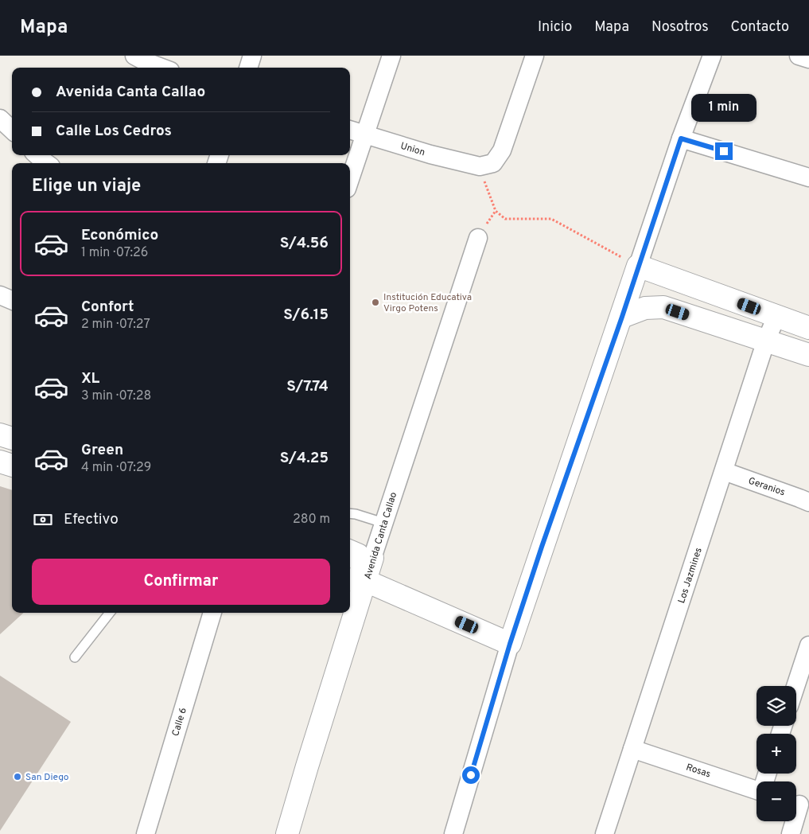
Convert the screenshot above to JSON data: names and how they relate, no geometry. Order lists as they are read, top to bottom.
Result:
{
  "streets": {
    "street": [
      "Union",
      "Geranios",
      "Avenida Canta Callao",
      "Los Jazmines",
      "Calle 6",
      "Rosas"
    ]
  },
  "crossings": [
    ["Geranios", "Los Jazmines"],
    ["Los Jazmines", "Rosas"]
  ],
  "places": ["Institución Educativa Virgo Potens", "San Diego"],
  "page": {
    "header": "Mapa",
    "nav": [
      "Inicio",
      "Mapa",
      "Nosotros",
      "Contacto"
    ],
    "banner": ["Avenida Canta Callao", "Calle Los Cedros"],
    "bubble": "1 min",
    "heading": "Elige un viaje",
    "list": [
      {
        "name": "Económico",
        "note": "1 min · 07:26",
        "value": "S/4.56"
      },
      {
        "name": "Confort",
        "note": "2 min · 07:27",
        "value": "S/6.15"
      },
      {
        "name": "XL",
        "note": "3 min · 07:28",
        "value": "S/7.74"
      },
      {
        "name": "Green",
        "note": "4 min · 07:29",
        "value": "S/4.25"
      }
    ],
    "pay": ["Efectivo", "280 m"],
    "buttons": "Confirmar",
    "map_buttons": ["+", "−"]
  }
}
